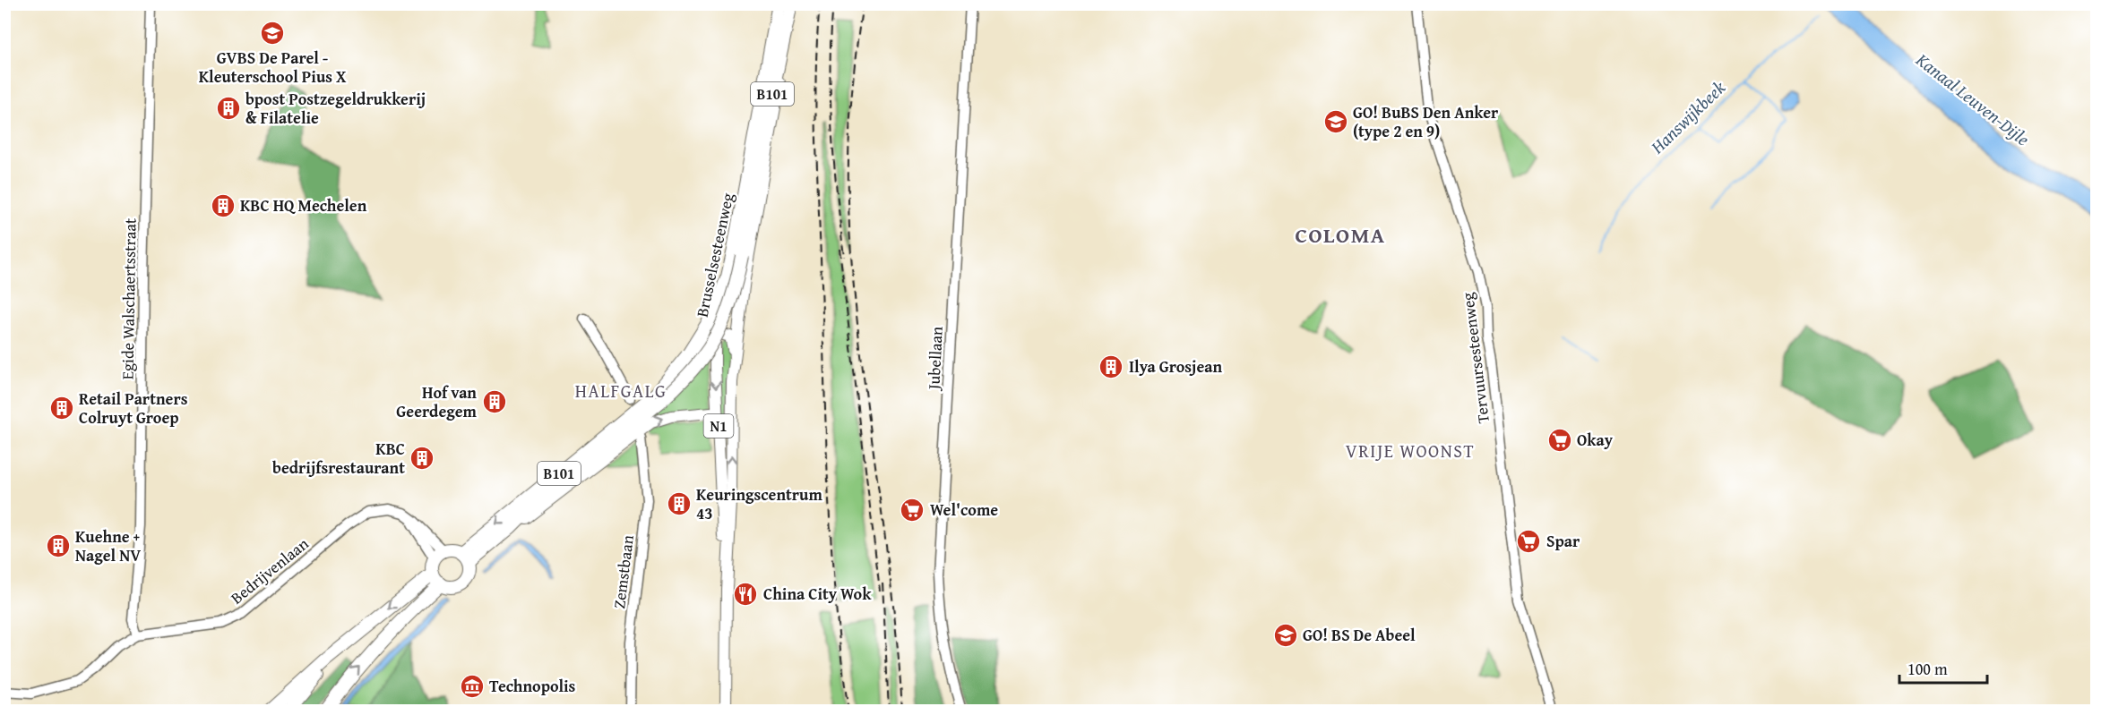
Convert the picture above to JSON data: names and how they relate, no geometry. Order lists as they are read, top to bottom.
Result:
{
  "streets": {
    "highway": ["B101", "Brusselsesteenweg"],
    "main road": ["N1"],
    "street": [
      "Egide Walschaertsstraat",
      "Jubellaan",
      "Tervuursesteenweg",
      "Bedrijvenlaan",
      "Zemstbaan"
    ]
  },
  "crossings": [
    ["B101", "Brusselsesteenweg"],
    ["B101", "Bedrijvenlaan"],
    ["Egide Walschaertsstraat", "Bedrijvenlaan"]
  ],
  "districts": ["COLOMA", "HALFGALG", "VRIJE WOONST"],
  "water": ["Kanaal Leuven-Dijle", "Hanswijkbeek"],
  "places": {
    "school or university": ["GVBS De Parel - Kleuterschool Pius X", "GO! BuBS Den Anker (type 2 en 9)", "GO! BS De Abeel"],
    "building": [
      "bpost Postzegeldrukkerij & Filatelie",
      "KBC HQ Mechelen",
      "Ilya Grosjean",
      "Hof van Geerdegem",
      "Retail Partners Colruyt Groep",
      "KBC bedrijfsrestaurant",
      "Keuringscentrum 43",
      "Kuehne + Nagel NV"
    ],
    "supermarket": ["Okay", "Wel'come", "Spar"],
    "restaurant": ["China City Wok"],
    "museum": ["Technopolis"]
  },
  "scale_bar": "100 m"
}
